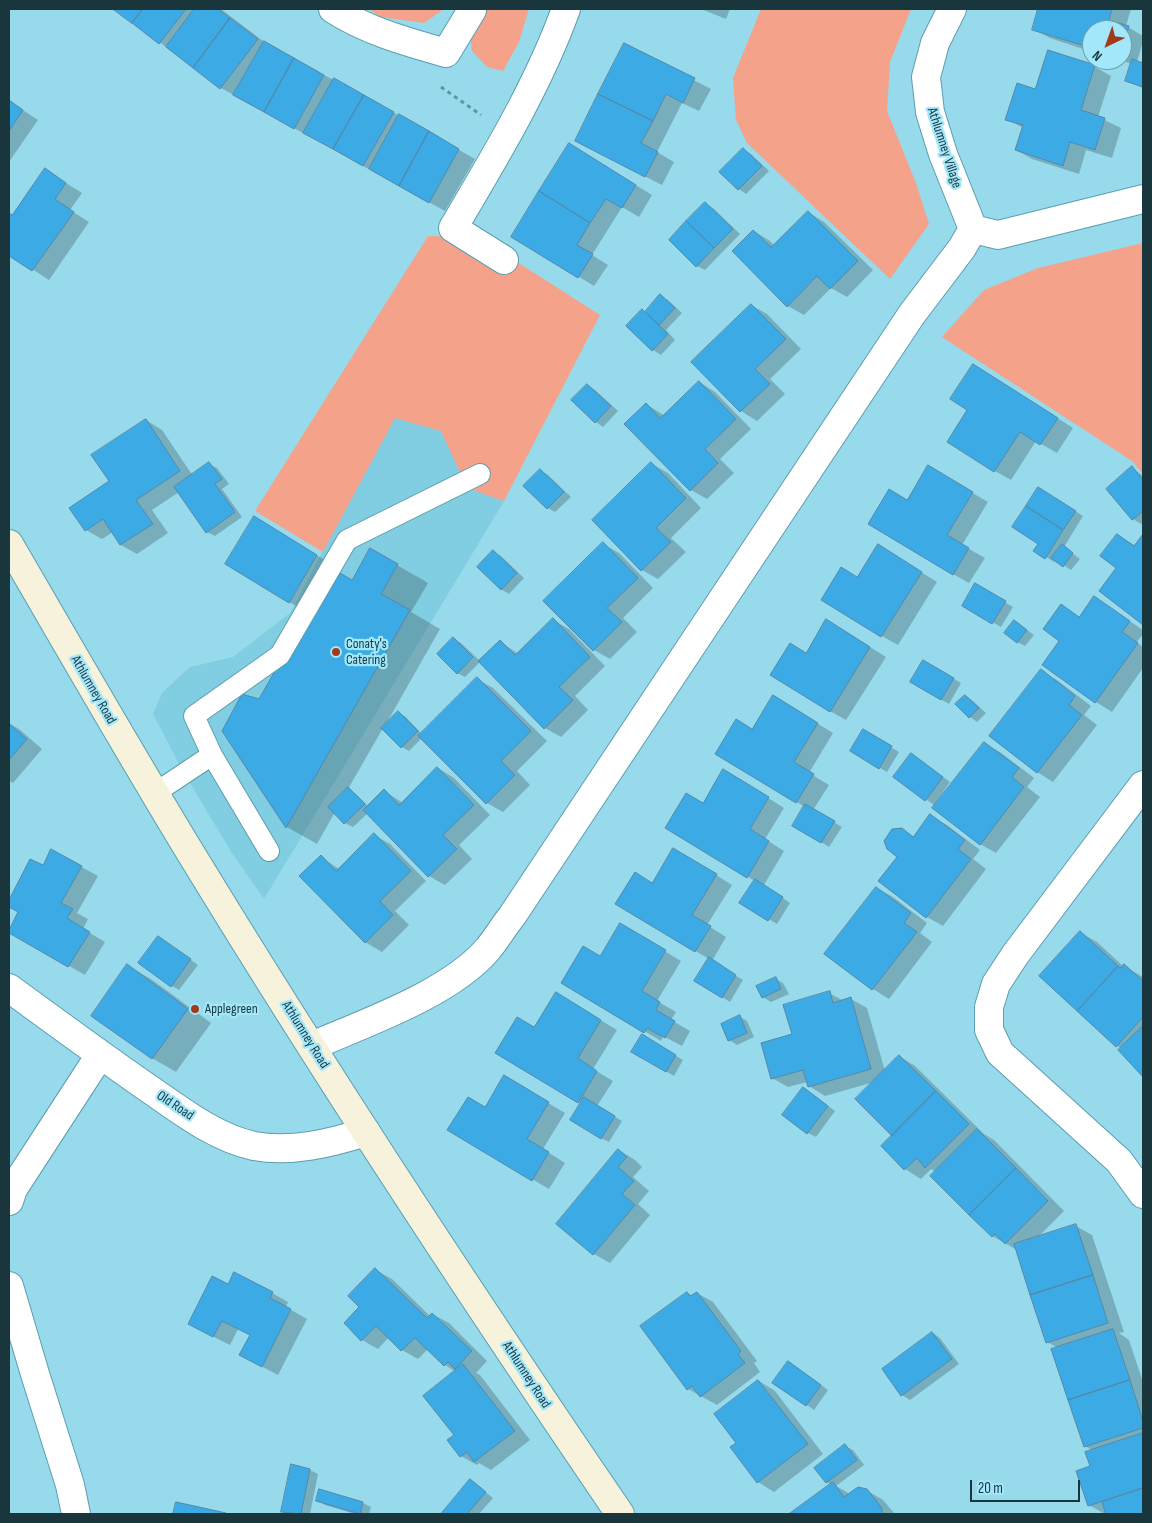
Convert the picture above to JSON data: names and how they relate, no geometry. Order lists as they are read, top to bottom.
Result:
{
  "streets": {
    "main road": ["Athlumney Road"],
    "street": ["Athlumney Village", "Old Road"]
  },
  "crossings": [
    ["Athlumney Road", "Old Road"]
  ],
  "places": ["Conaty's Catering", "Applegreen"],
  "scale_bar": "20 m",
  "north": "bottom left"
}
